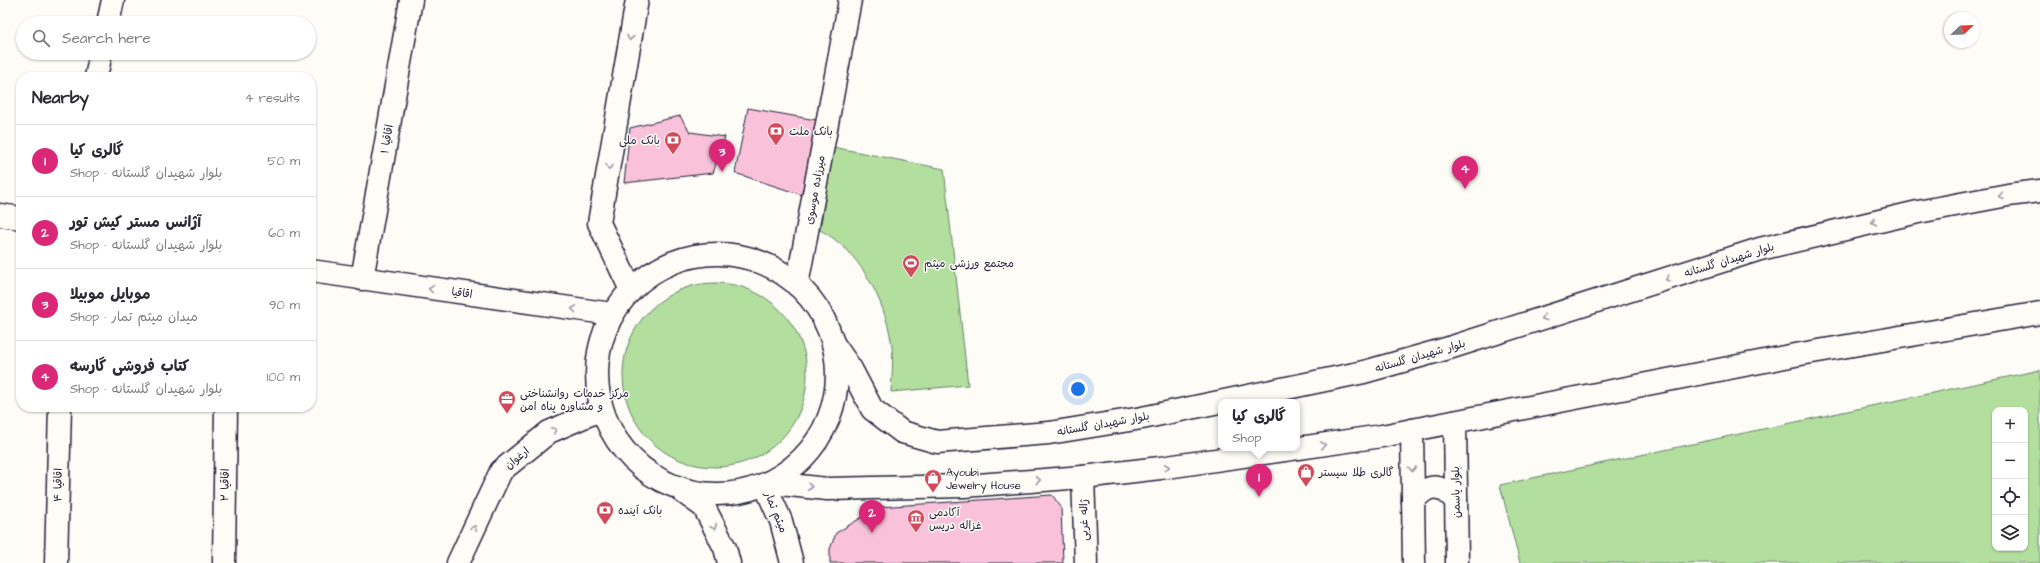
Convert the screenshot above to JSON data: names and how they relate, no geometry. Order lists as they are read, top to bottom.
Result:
{
  "streets": {
    "street": [
      "اقاقیا ۱",
      "میرزاده موسوی",
      "بلوار شهیدان گلستانه",
      "اقاقیا",
      "ارغوان",
      "اقاقیا ۴",
      "اقاقیا ۲",
      "بلوار یاسمن",
      "میثم تمار",
      "ژاله غربی"
    ]
  },
  "crossings": [
    ["اقاقیا ۱", "اقاقیا"]
  ],
  "one_way": ["اقاقیا", "ارغوان"],
  "places": {
    "bank": ["بانک ملت", "بانک ملی", "بانک آینده"],
    "sports": ["مجتمع ورزشی میثم"],
    "office": ["مرکز خدمات روانشناختی و مشاوره پناه امن"],
    "shop": ["گالری طلا سیستر", "Ayoubi Jewelry House"],
    "museum": ["آکادمی غزاله دریس"]
  },
  "north": "top right",
  "page": {
    "search": "Search here",
    "heading": ["Nearby", "4 results"],
    "list": [
      {
        "mark": "1",
        "name": "گالری کیا",
        "note": "Shop · بلوار شهیدان گلستانه",
        "value": "50 m"
      },
      {
        "mark": "2",
        "name": "آژانس مستر کیش تور",
        "note": "Shop · بلوار شهیدان گلستانه",
        "value": "60 m"
      },
      {
        "mark": "3",
        "name": "موبایل موبیلا",
        "note": "Shop · میدان میثم تمار",
        "value": "90 m"
      },
      {
        "mark": "4",
        "name": "کتاب فروشی گارسه",
        "note": "Shop · بلوار شهیدان گلستانه",
        "value": "100 m"
      }
    ],
    "pins": [
      "3",
      "4",
      "1",
      "2"
    ],
    "popup": ["گالری کیا", "Shop"],
    "map_buttons": ["+", "−"]
  }
}
